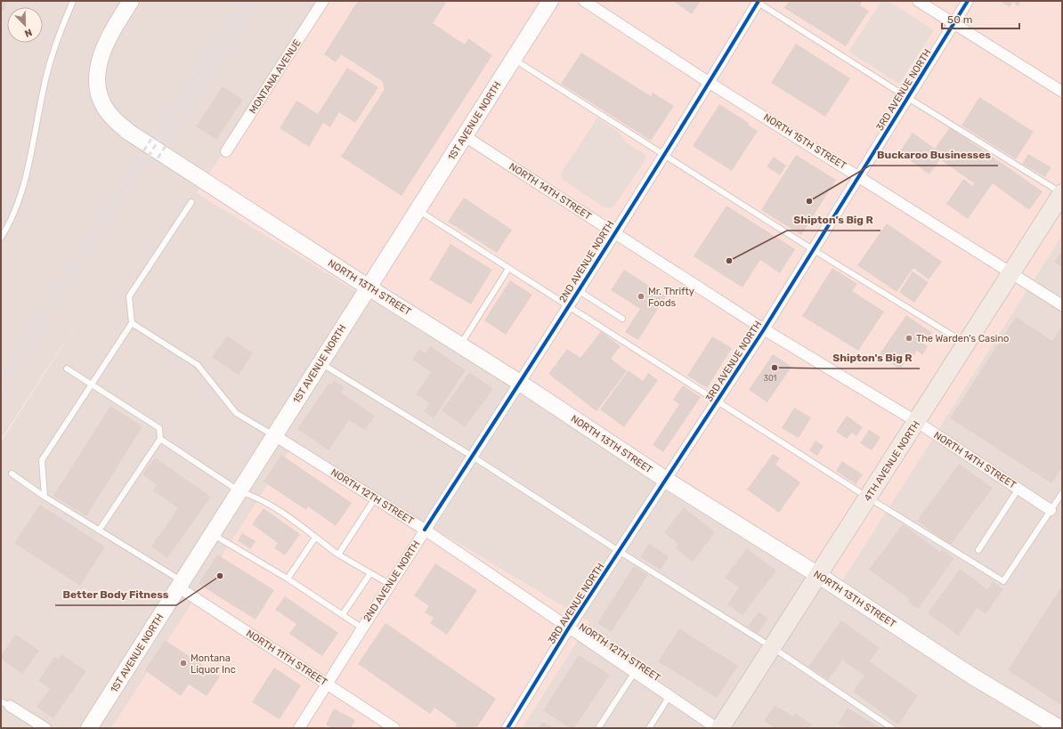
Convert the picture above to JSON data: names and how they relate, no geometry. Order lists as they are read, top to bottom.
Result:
{
  "streets": {
    "main road": ["4TH AVENUE NORTH"],
    "street": [
      "MONTANA AVENUE",
      "3RD AVENUE NORTH",
      "1ST AVENUE NORTH",
      "NORTH 15TH STREET",
      "NORTH 14TH STREET",
      "2ND AVENUE NORTH",
      "NORTH 13TH STREET",
      "NORTH 12TH STREET",
      "NORTH 11TH STREET"
    ]
  },
  "crossings": [
    ["3RD AVENUE NORTH", "NORTH 15TH STREET"],
    ["3RD AVENUE NORTH", "NORTH 14TH STREET"],
    ["3RD AVENUE NORTH", "NORTH 13TH STREET"],
    ["3RD AVENUE NORTH", "NORTH 12TH STREET"],
    ["1ST AVENUE NORTH", "NORTH 14TH STREET"],
    ["1ST AVENUE NORTH", "NORTH 13TH STREET"],
    ["1ST AVENUE NORTH", "NORTH 12TH STREET"],
    ["1ST AVENUE NORTH", "NORTH 11TH STREET"],
    ["NORTH 15TH STREET", "2ND AVENUE NORTH"],
    ["NORTH 15TH STREET", "4TH AVENUE NORTH"],
    ["NORTH 14TH STREET", "2ND AVENUE NORTH"],
    ["NORTH 14TH STREET", "4TH AVENUE NORTH"],
    ["2ND AVENUE NORTH", "NORTH 13TH STREET"],
    ["2ND AVENUE NORTH", "NORTH 12TH STREET"],
    ["2ND AVENUE NORTH", "NORTH 11TH STREET"],
    ["NORTH 13TH STREET", "4TH AVENUE NORTH"]
  ],
  "places": [
    "Buckaroo Businesses",
    "Shipton’s Big R",
    "Mr. Thrifty Foods",
    "The Warden's Casino",
    "Shipton's Big R",
    "Better Body Fitness",
    "Montana Liquor Inc"
  ],
  "house_numbers": ["301"],
  "scale_bar": "50 m",
  "north": "bottom right"
}
